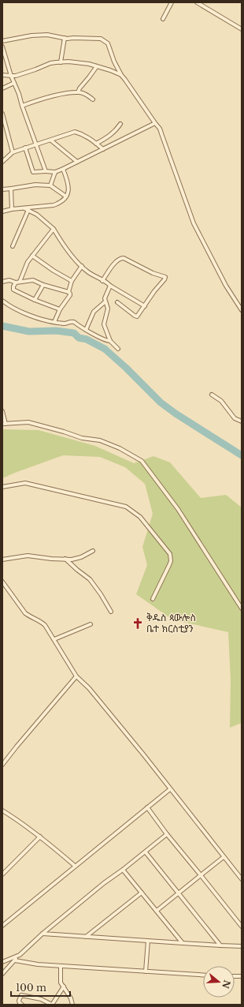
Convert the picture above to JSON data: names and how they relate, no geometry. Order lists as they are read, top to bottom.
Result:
{
  "places": {
    "church": ["ቅዱስ ጳውሎስ ቤተ ክርስቲያን"]
  },
  "scale_bar": "100 m",
  "north": "right"
}
